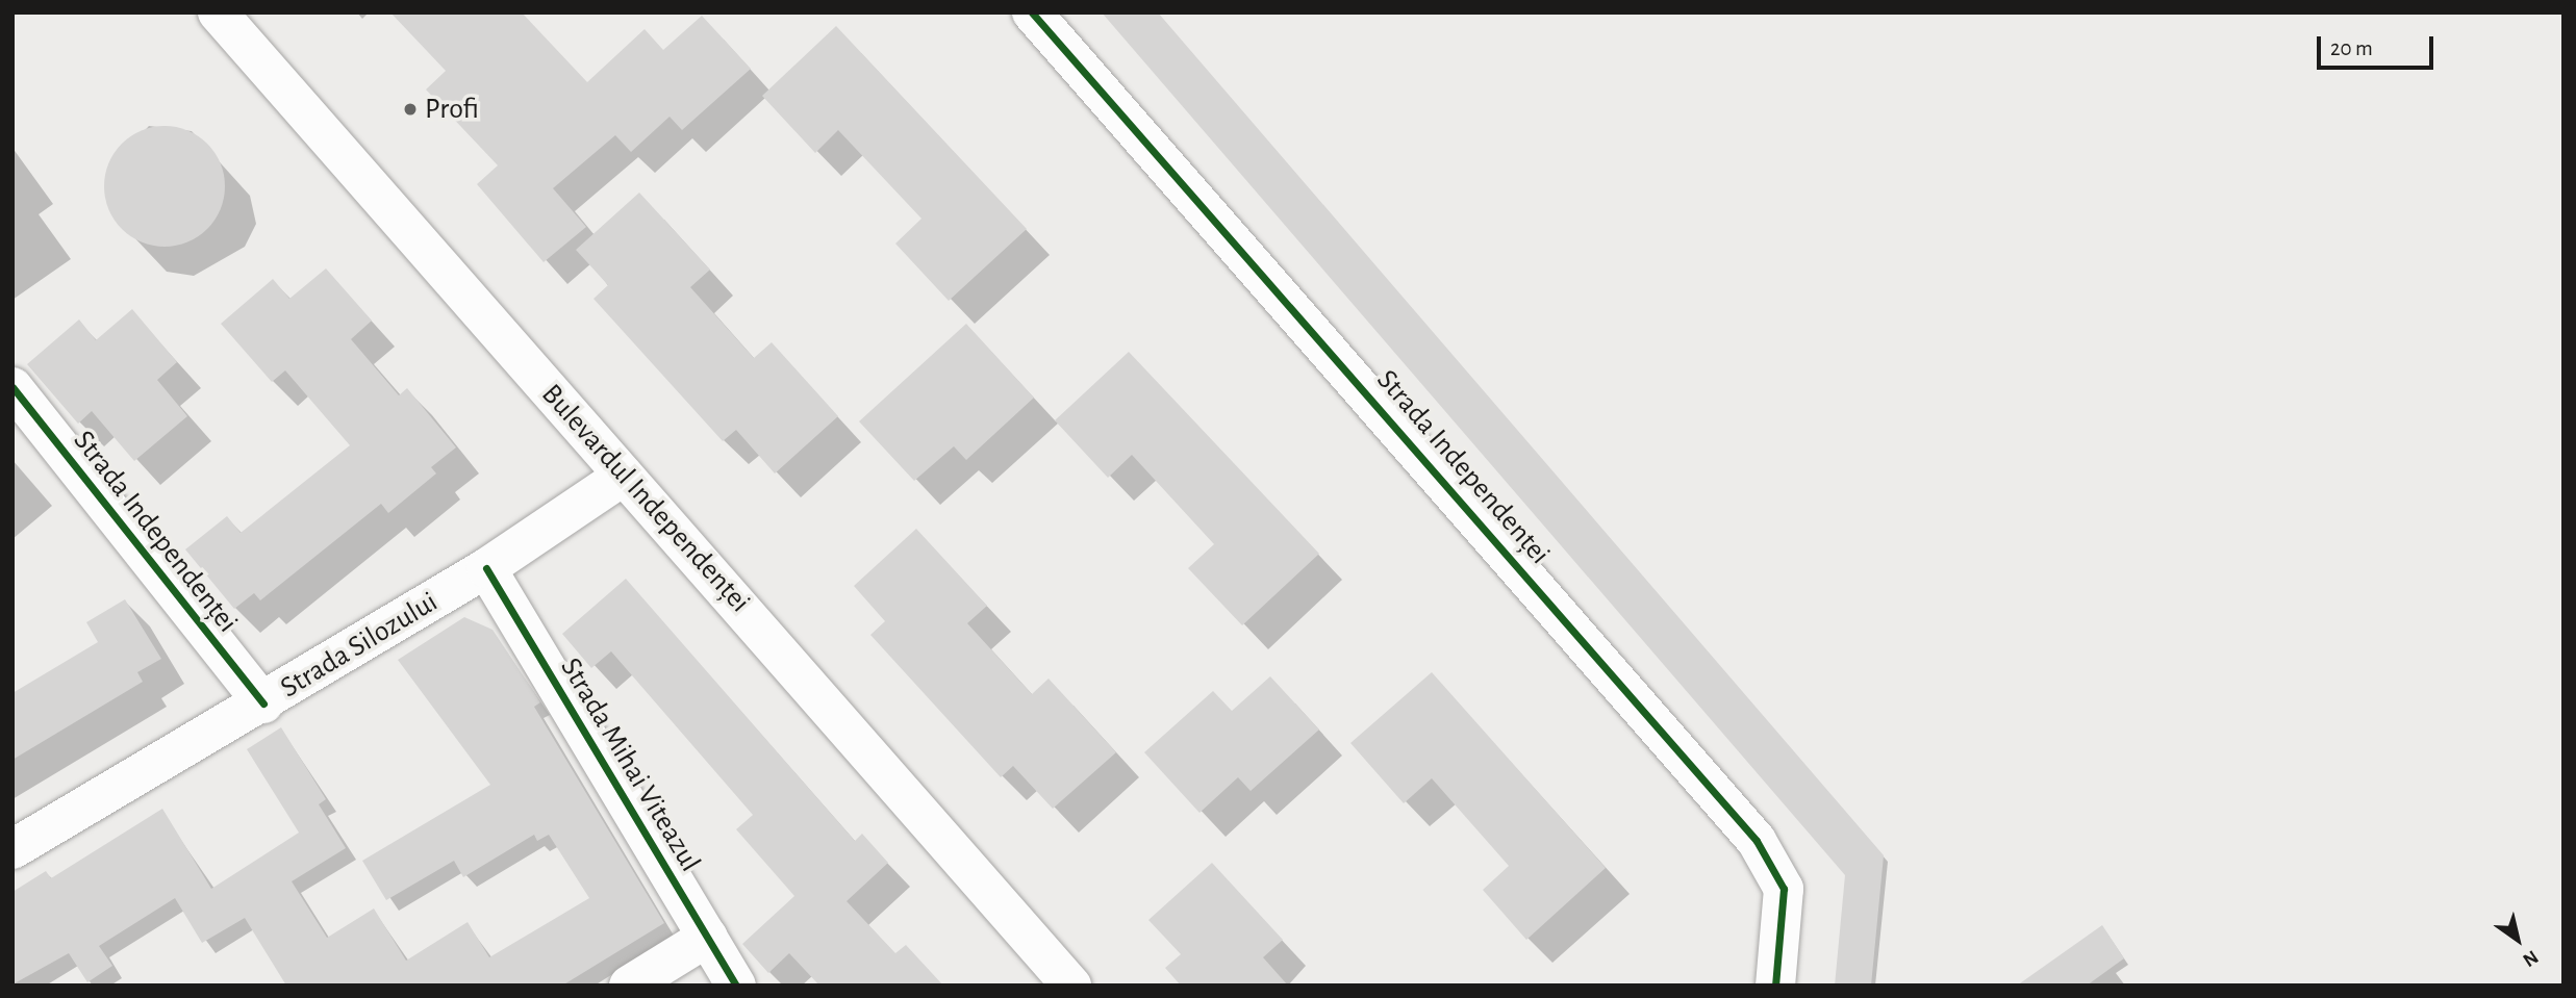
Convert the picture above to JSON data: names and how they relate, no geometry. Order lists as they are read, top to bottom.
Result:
{
  "streets": {
    "street": [
      "Strada Independenței",
      "Bulevardul Independenței",
      "Strada Silozului",
      "Strada Mihai Viteazul"
    ]
  },
  "crossings": [
    ["Strada Independenței", "Strada Silozului"],
    ["Bulevardul Independenței", "Strada Silozului"],
    ["Strada Silozului", "Strada Mihai Viteazul"]
  ],
  "places": ["Profi"],
  "scale_bar": "20 m",
  "north": "bottom right"
}
